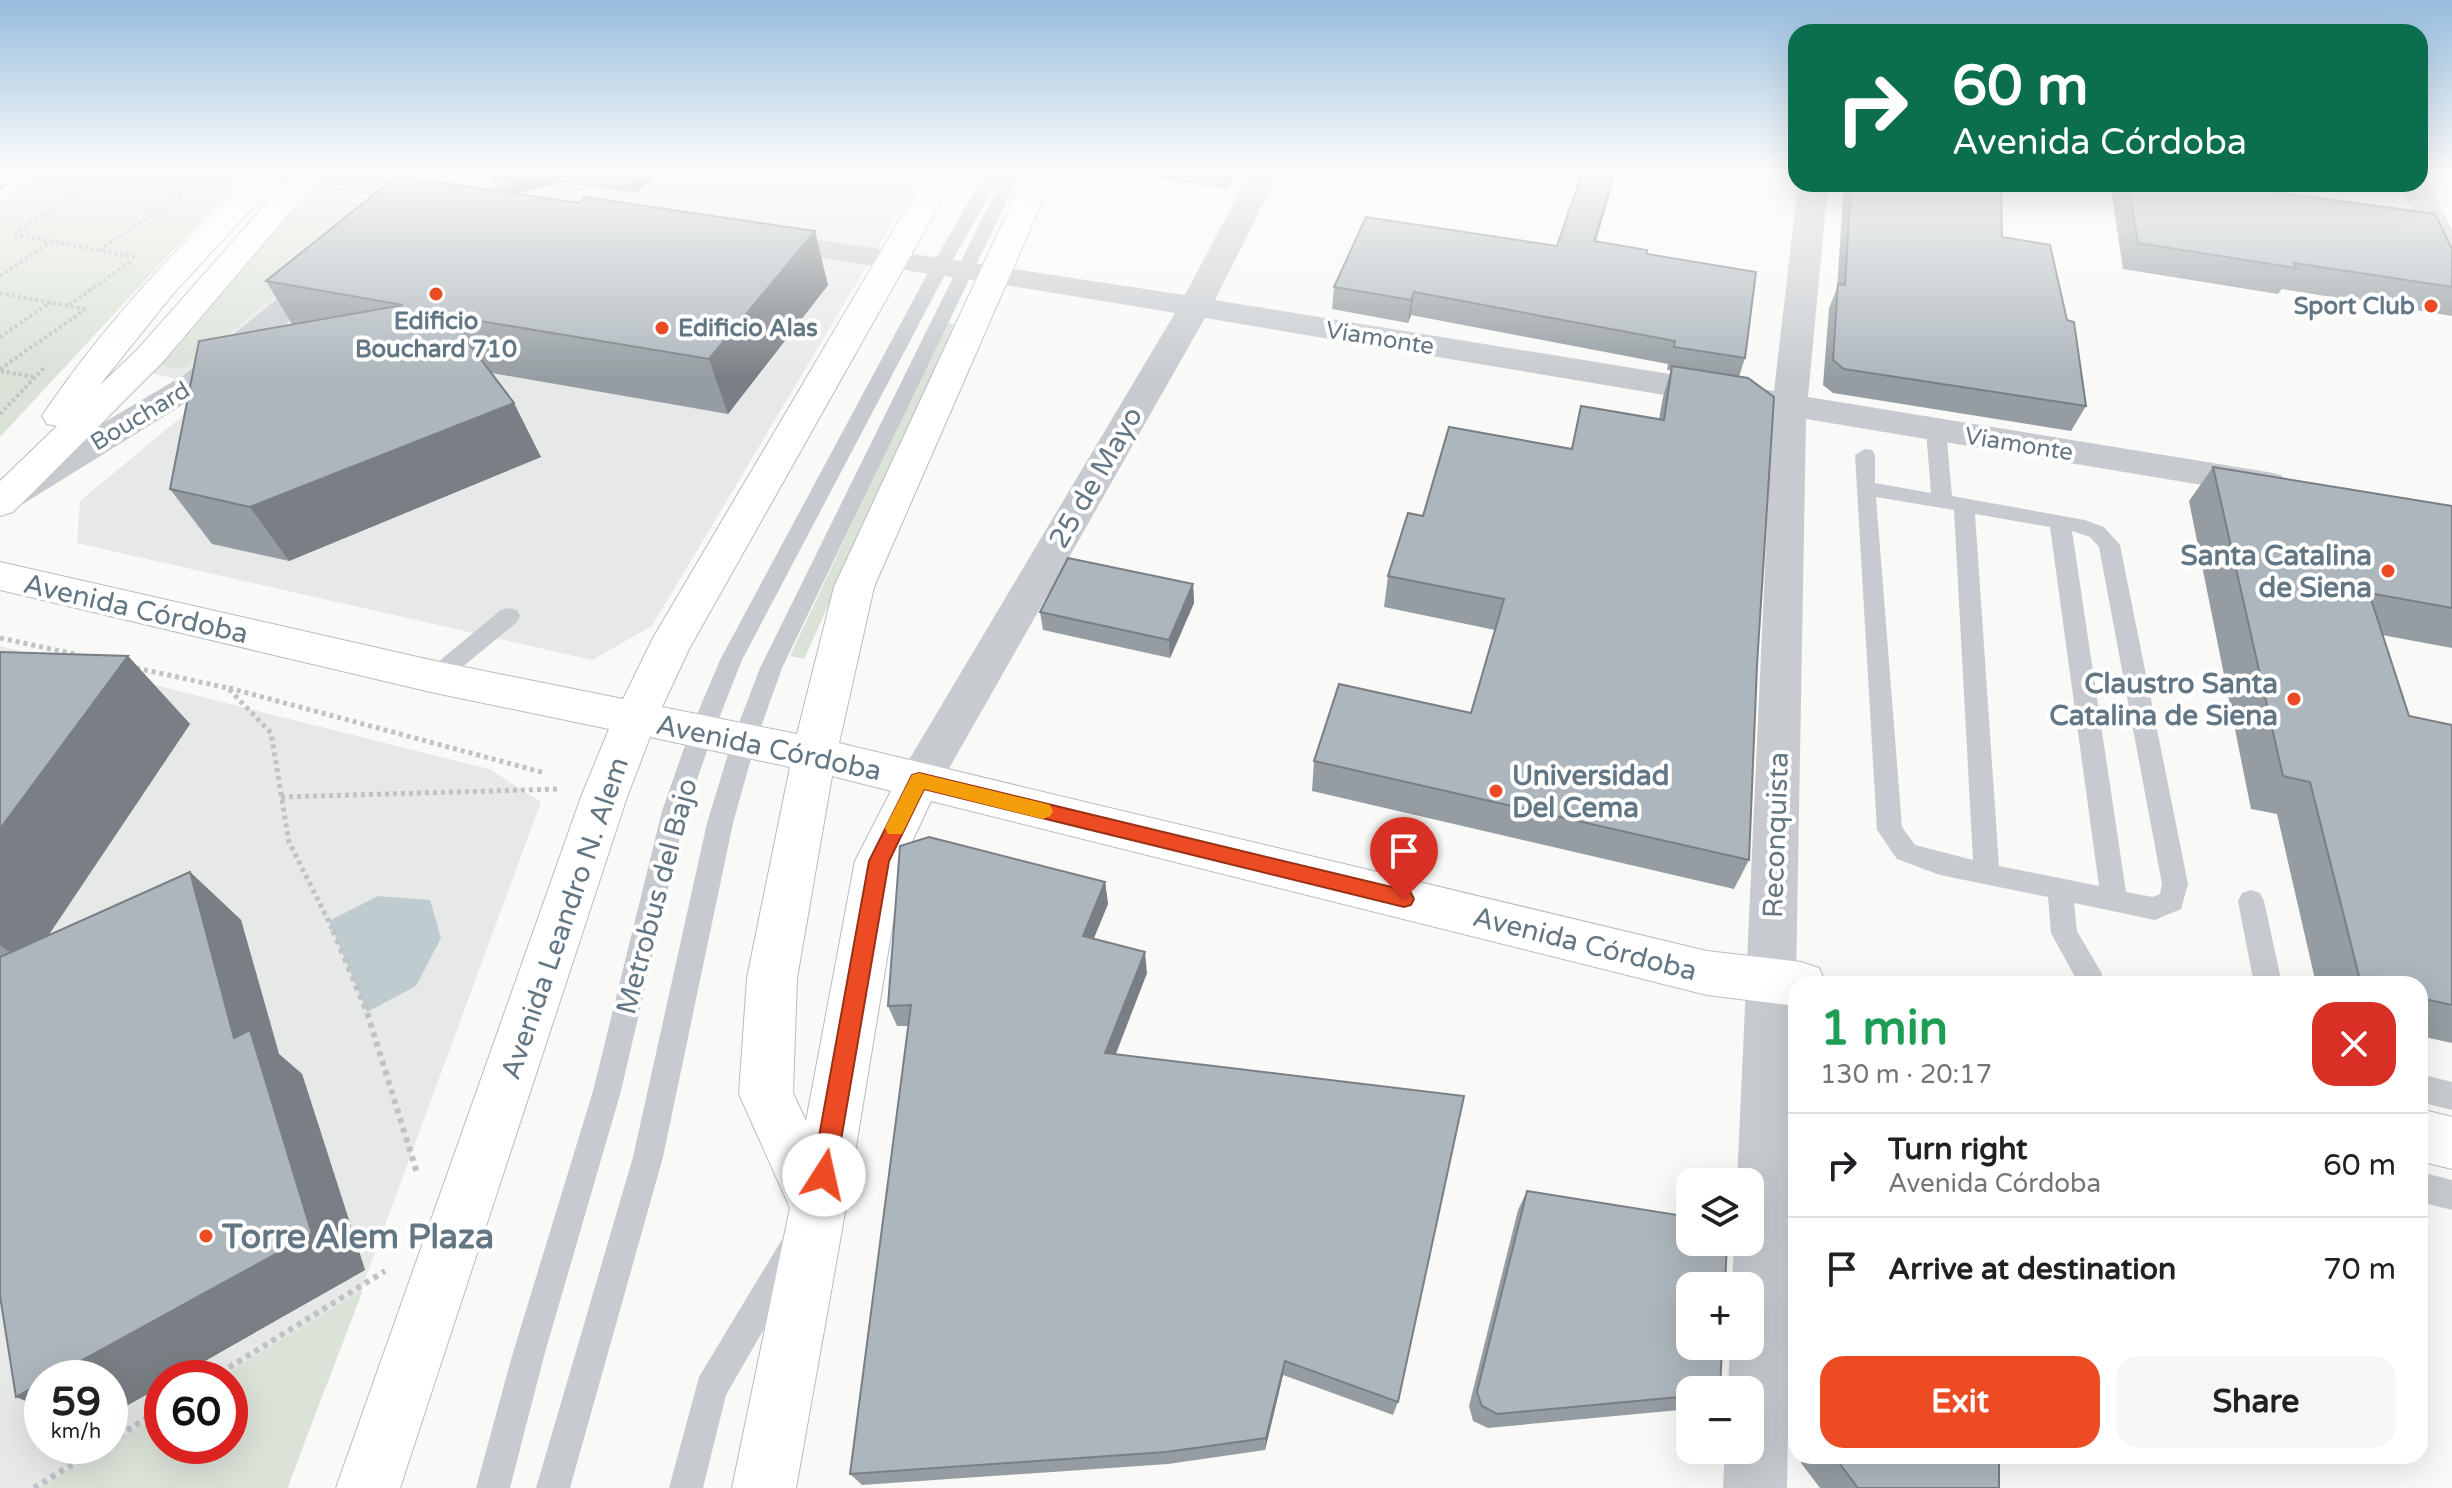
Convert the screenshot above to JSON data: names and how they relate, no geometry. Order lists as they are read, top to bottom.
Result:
{
  "streets": {
    "main road": ["Avenida Córdoba", "Avenida Leandro N. Alem"],
    "street": [
      "Viamonte",
      "Bouchard",
      "25 de Mayo",
      "Reconquista"
    ],
    "lane": ["Metrobus del Bajo"]
  },
  "crossings": [
    ["Viamonte", "25 de Mayo"],
    ["Viamonte", "Reconquista"],
    ["Viamonte", "Metrobus del Bajo"],
    ["Viamonte", "Avenida Leandro N. Alem"],
    ["25 de Mayo", "Avenida Córdoba"],
    ["Avenida Córdoba", "Metrobus del Bajo"],
    ["Avenida Córdoba", "Avenida Leandro N. Alem"]
  ],
  "places": [
    "Edificio Bouchard 710",
    "Sport Club",
    "Edificio Alas",
    "Santa Catalina de Siena",
    "Claustro Santa Catalina de Siena",
    "Universidad Del Cema",
    "Torre Alem Plaza"
  ],
  "page": {
    "turn": ["60 m", "Avenida Córdoba"],
    "heading": ["1 min", "130 m · 20:17"],
    "list": [
      {
        "name": "Turn right",
        "note": "Avenida Córdoba",
        "value": "60 m"
      },
      {
        "name": "Arrive at destination",
        "value": "70 m"
      }
    ],
    "map_buttons": ["+", "−"],
    "buttons": ["Exit", "Share"],
    "speed": "59 km/h",
    "limit": "60"
  }
}
